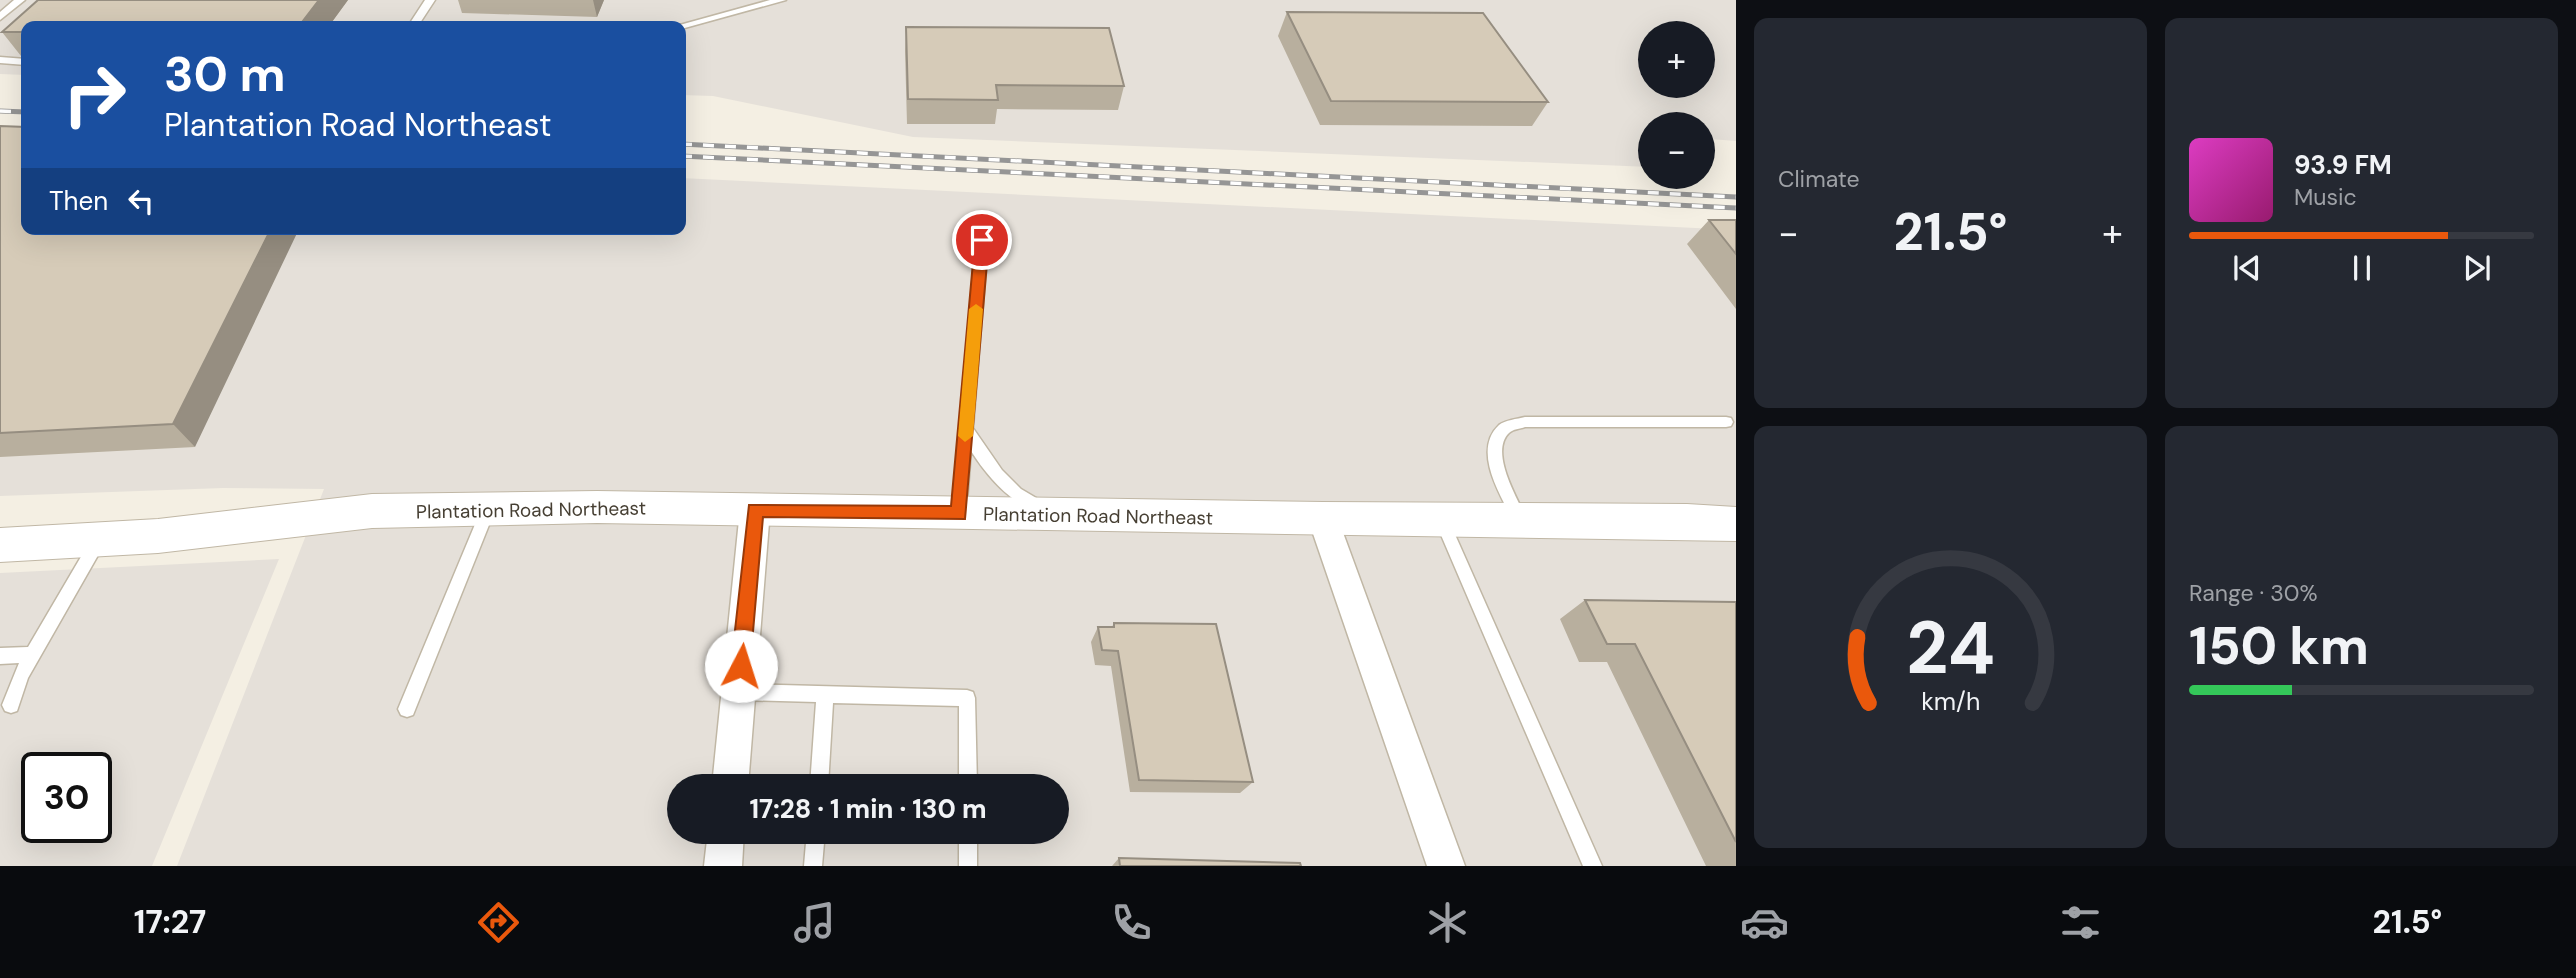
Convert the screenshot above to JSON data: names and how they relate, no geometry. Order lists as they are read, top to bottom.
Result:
{
  "streets": {
    "street": ["Plantation Road Northeast"]
  },
  "page": {
    "tile": [
      "Climate",
      ["Range · 30%", "150 km"]
    ],
    "map_buttons": ["+", "−"],
    "turn": ["30 m", "Plantation Road Northeast"],
    "song": ["93.9 FM", "Music"],
    "then": "Then",
    "heat": ["−", "21.5°", "+"],
    "limit": "30",
    "trip": "17:28 · 1 min · 130 m",
    "tabs": ["17:27", "21.5°"],
    "gauge": ["24", "km/h"]
  }
}
